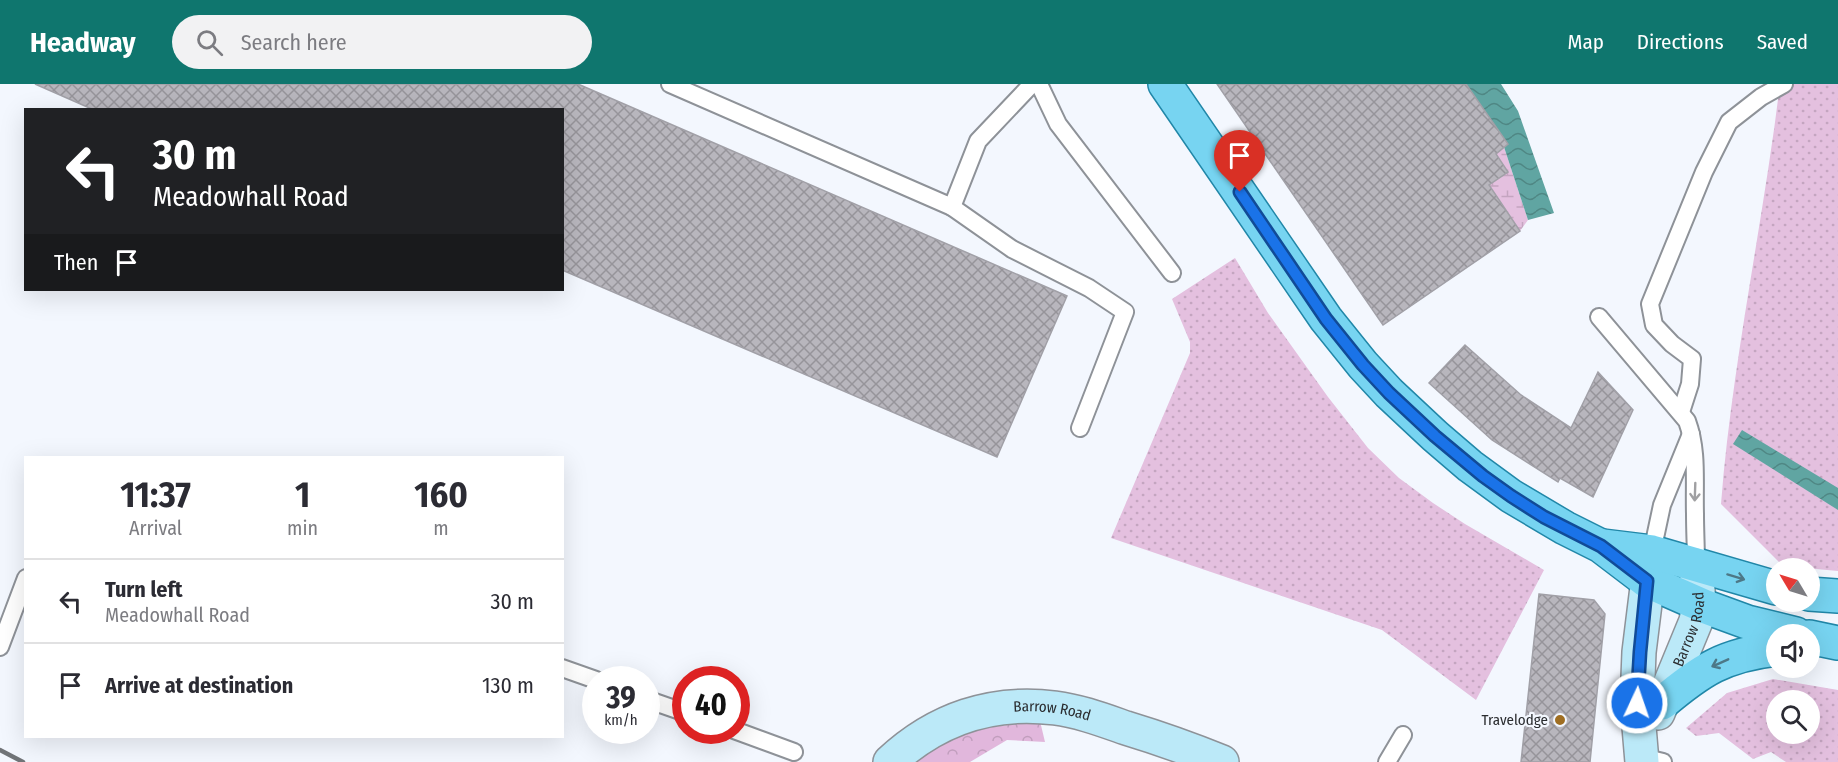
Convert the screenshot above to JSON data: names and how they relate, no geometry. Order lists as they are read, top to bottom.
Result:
{
  "streets": {
    "street": ["Barrow Road"]
  },
  "places": ["Travelodge"],
  "north": "top left",
  "page": {
    "header": "Headway",
    "search": "Search here",
    "nav": ["Map", "Directions", "Saved"],
    "turn": ["30 m", "Meadowhall Road"],
    "then": "Then",
    "eta": [
      "11:37",
      "Arrival",
      "1",
      "min",
      "160",
      "m"
    ],
    "list": [
      {
        "name": "Turn left",
        "note": "Meadowhall Road",
        "value": "30 m"
      },
      {
        "name": "Arrive at destination",
        "value": "130 m"
      }
    ],
    "speed": "39 km/h",
    "limit": "40"
  }
}
